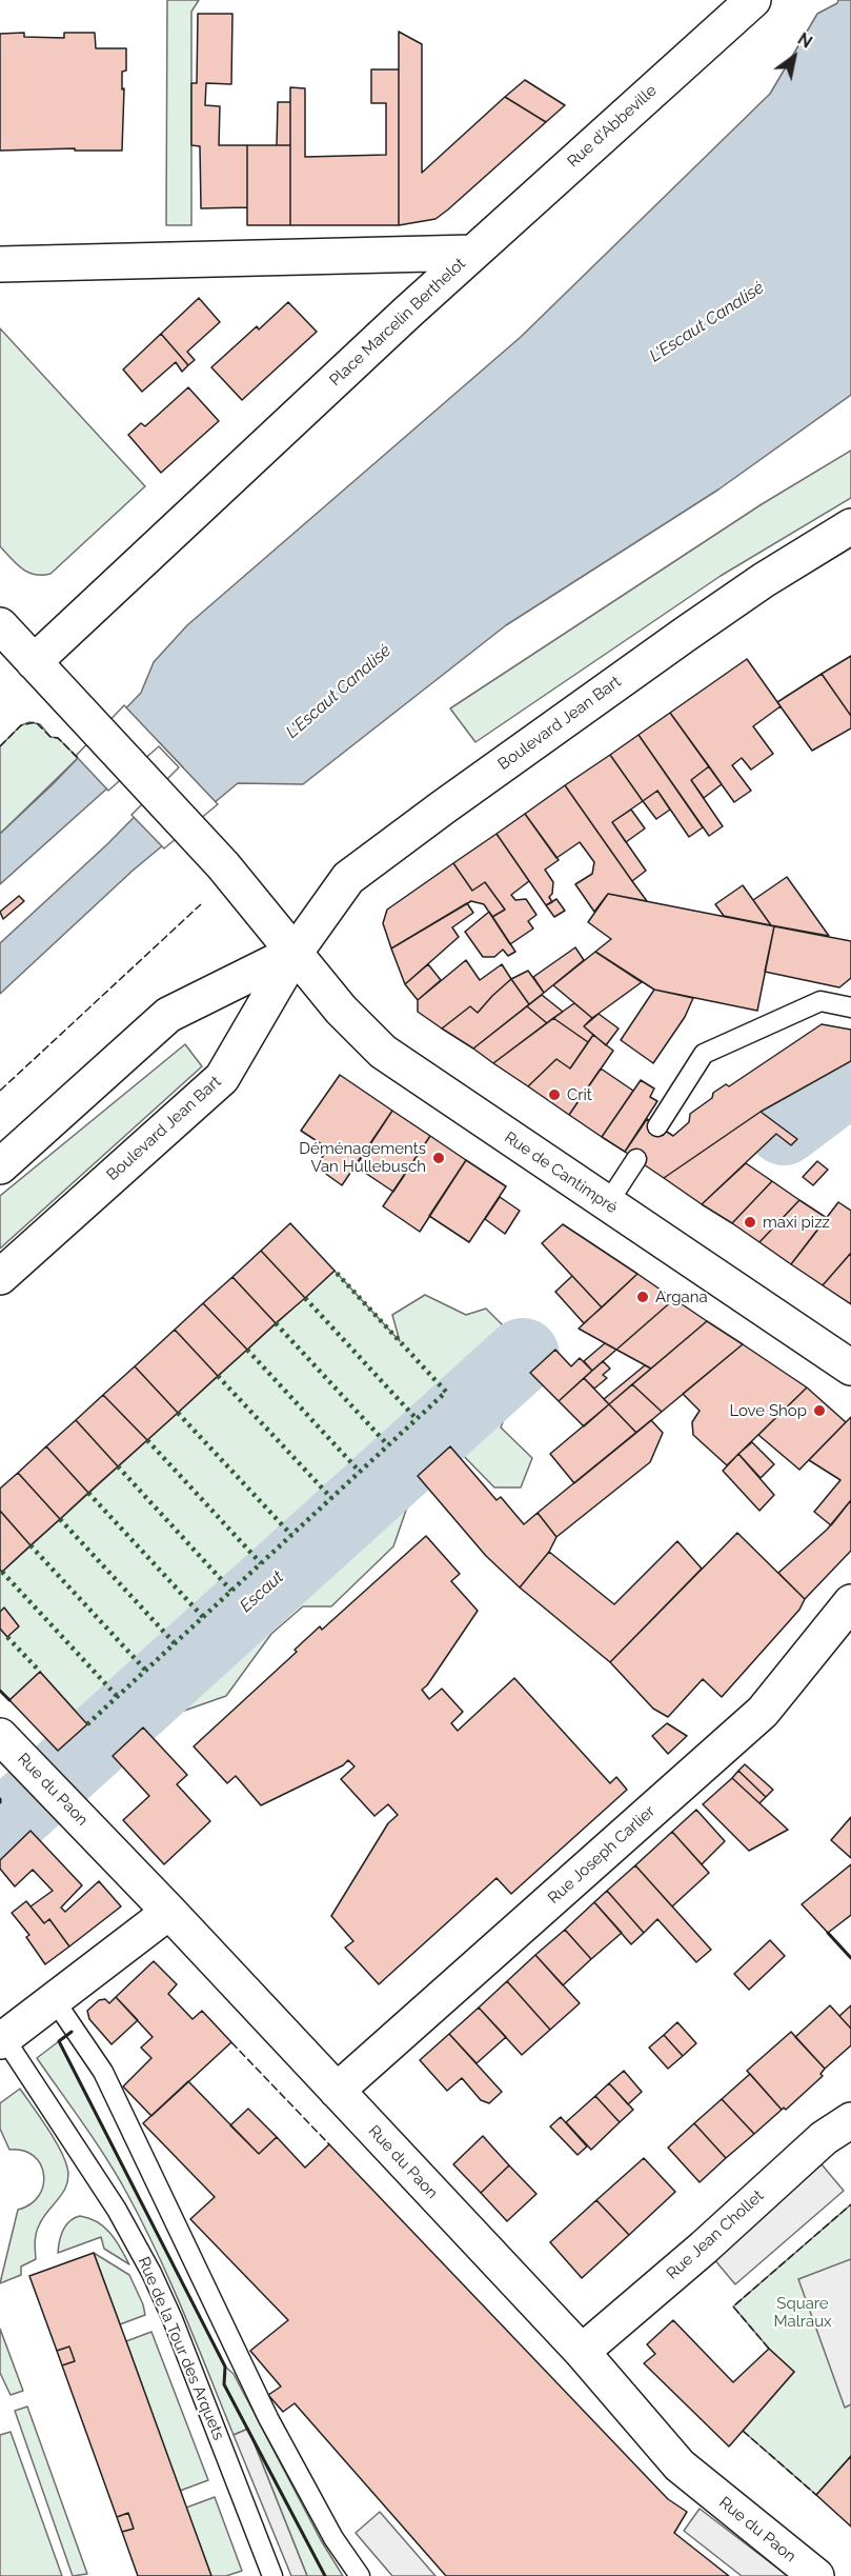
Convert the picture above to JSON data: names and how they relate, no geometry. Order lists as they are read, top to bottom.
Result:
{
  "streets": {
    "street": [
      "Rue d'Abbeville",
      "Place Marcelin Berthelot",
      "Boulevard Jean Bart",
      "Rue de Cantimpré",
      "Rue du Paon",
      "Rue Joseph Carlier",
      "Rue Jean Chollet",
      "Rue de la Tour des Arquets"
    ]
  },
  "crossings": [
    ["Rue d'Abbeville", "Place Marcelin Berthelot"],
    ["Place Marcelin Berthelot", "Rue de Cantimpré"],
    ["Boulevard Jean Bart", "Rue de Cantimpré"],
    ["Rue du Paon", "Rue Joseph Carlier"],
    ["Rue du Paon", "Rue Jean Chollet"],
    ["Rue du Paon", "Rue de la Tour des Arquets"]
  ],
  "water": ["L'Escaut Canalisé", "Escaut"],
  "parks": ["Square Malraux"],
  "places": [
    "Crit",
    "Déménagements Van Hullebusch",
    "maxi pizz",
    "Argana",
    "Love Shop"
  ],
  "north": "top right"
}
